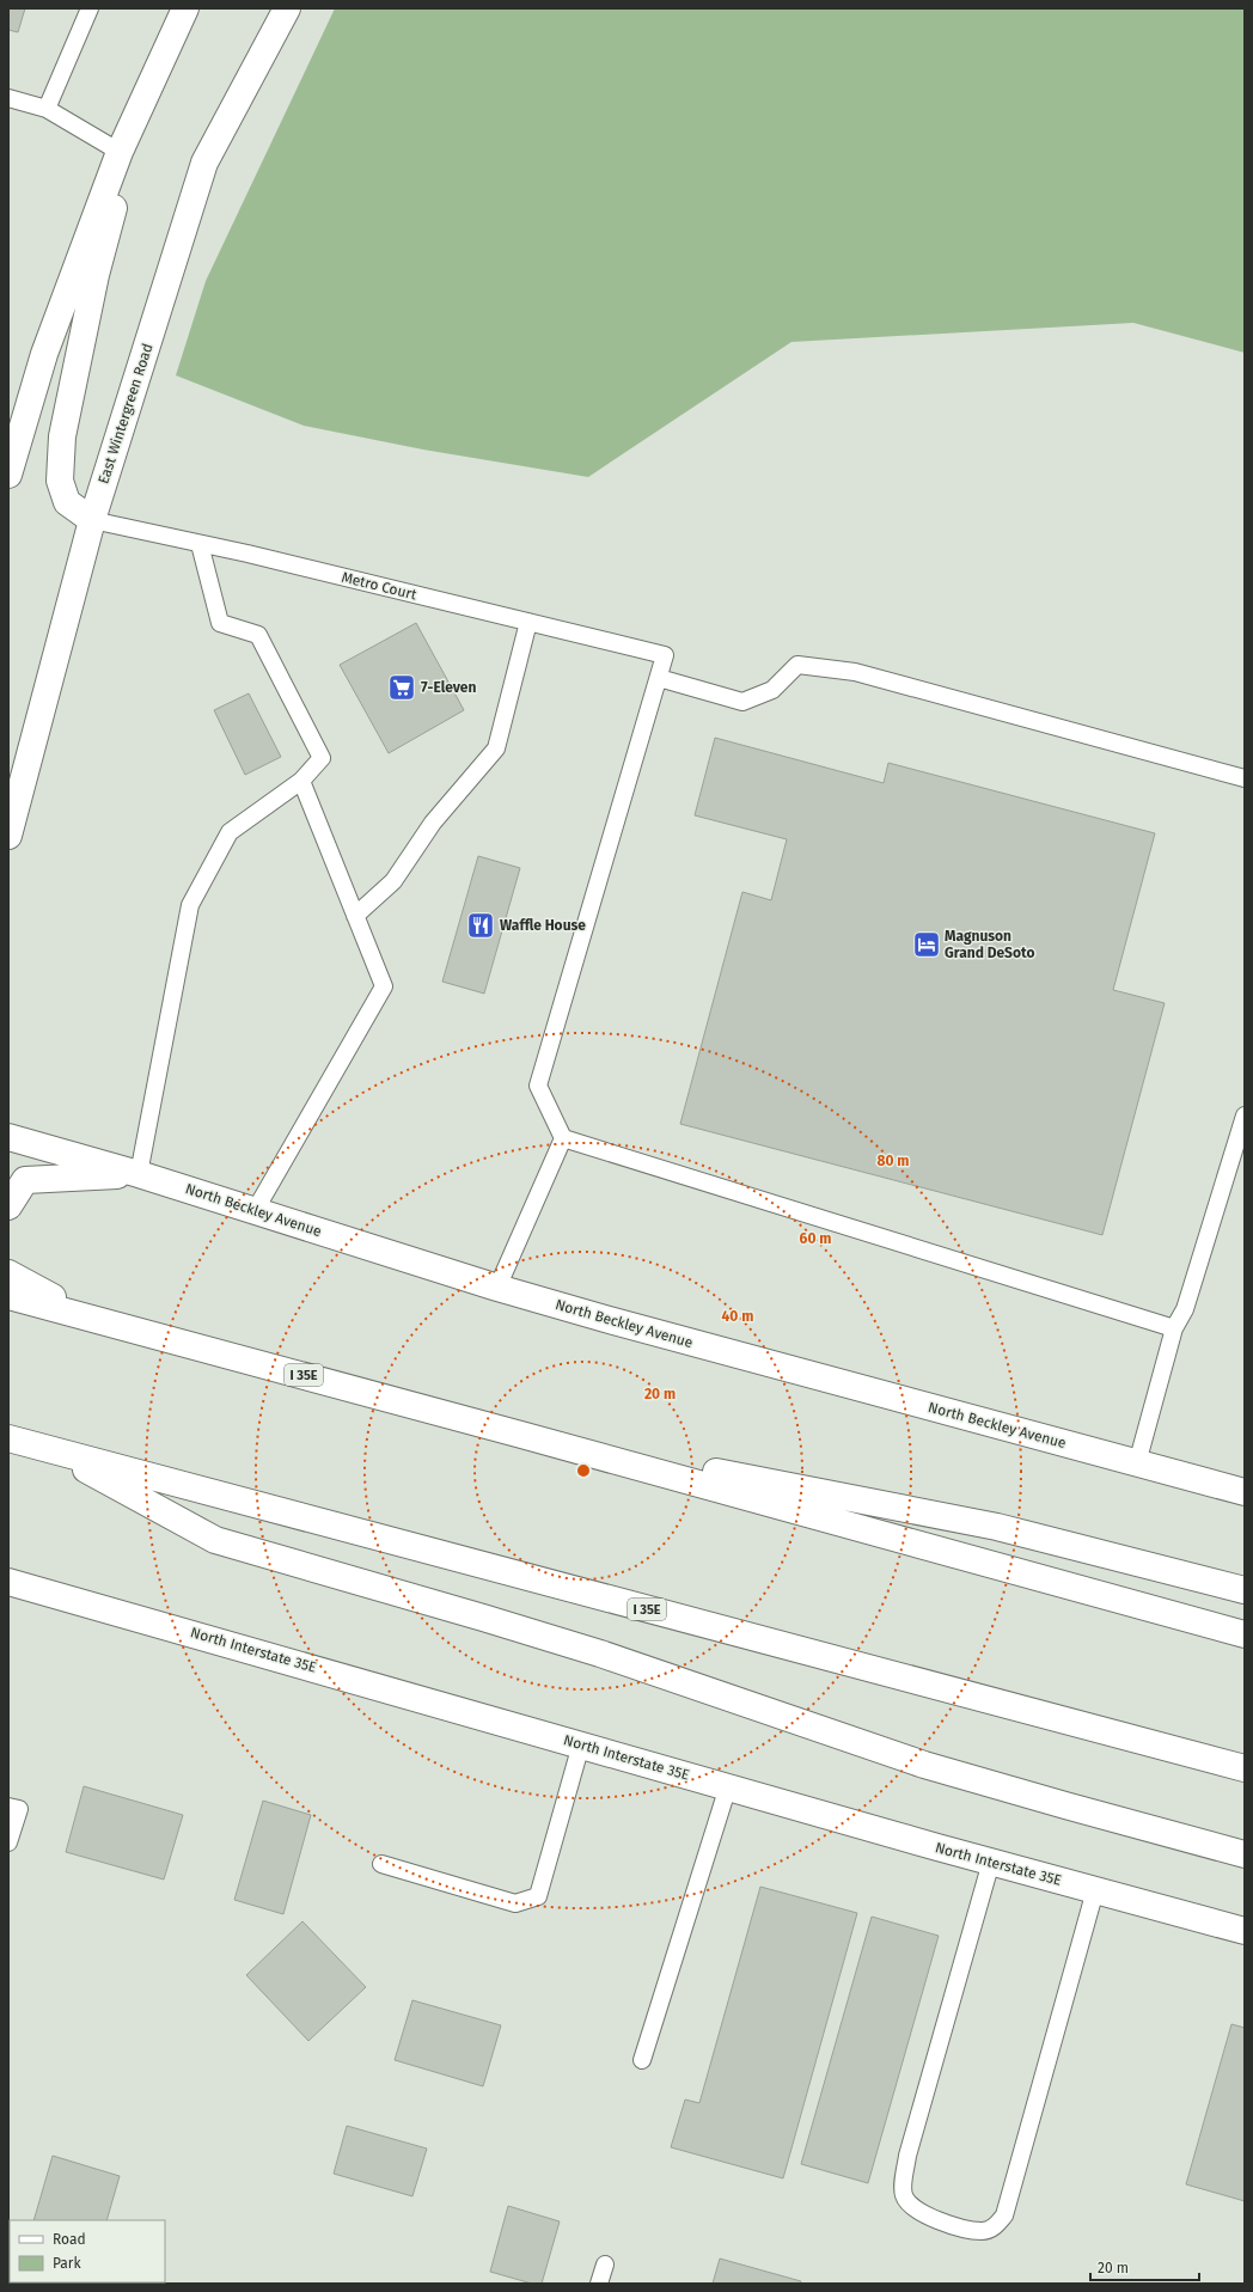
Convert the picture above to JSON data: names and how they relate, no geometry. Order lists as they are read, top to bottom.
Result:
{
  "streets": {
    "main road": [
      "East Wintergreen Road",
      "North Beckley Avenue",
      "I 35E",
      "North Interstate 35E"
    ],
    "lane": ["Metro Court"]
  },
  "crossings": [
    ["East Wintergreen Road", "Metro Court"]
  ],
  "places": {
    "supermarket": ["7-Eleven"],
    "restaurant": ["Waffle House"],
    "hotel": ["Magnuson Grand DeSoto"]
  },
  "legend": ["Road", "Park"],
  "scale_bar": "20 m",
  "rings": [
    "80 m",
    "60 m",
    "40 m",
    "20 m"
  ]
}
